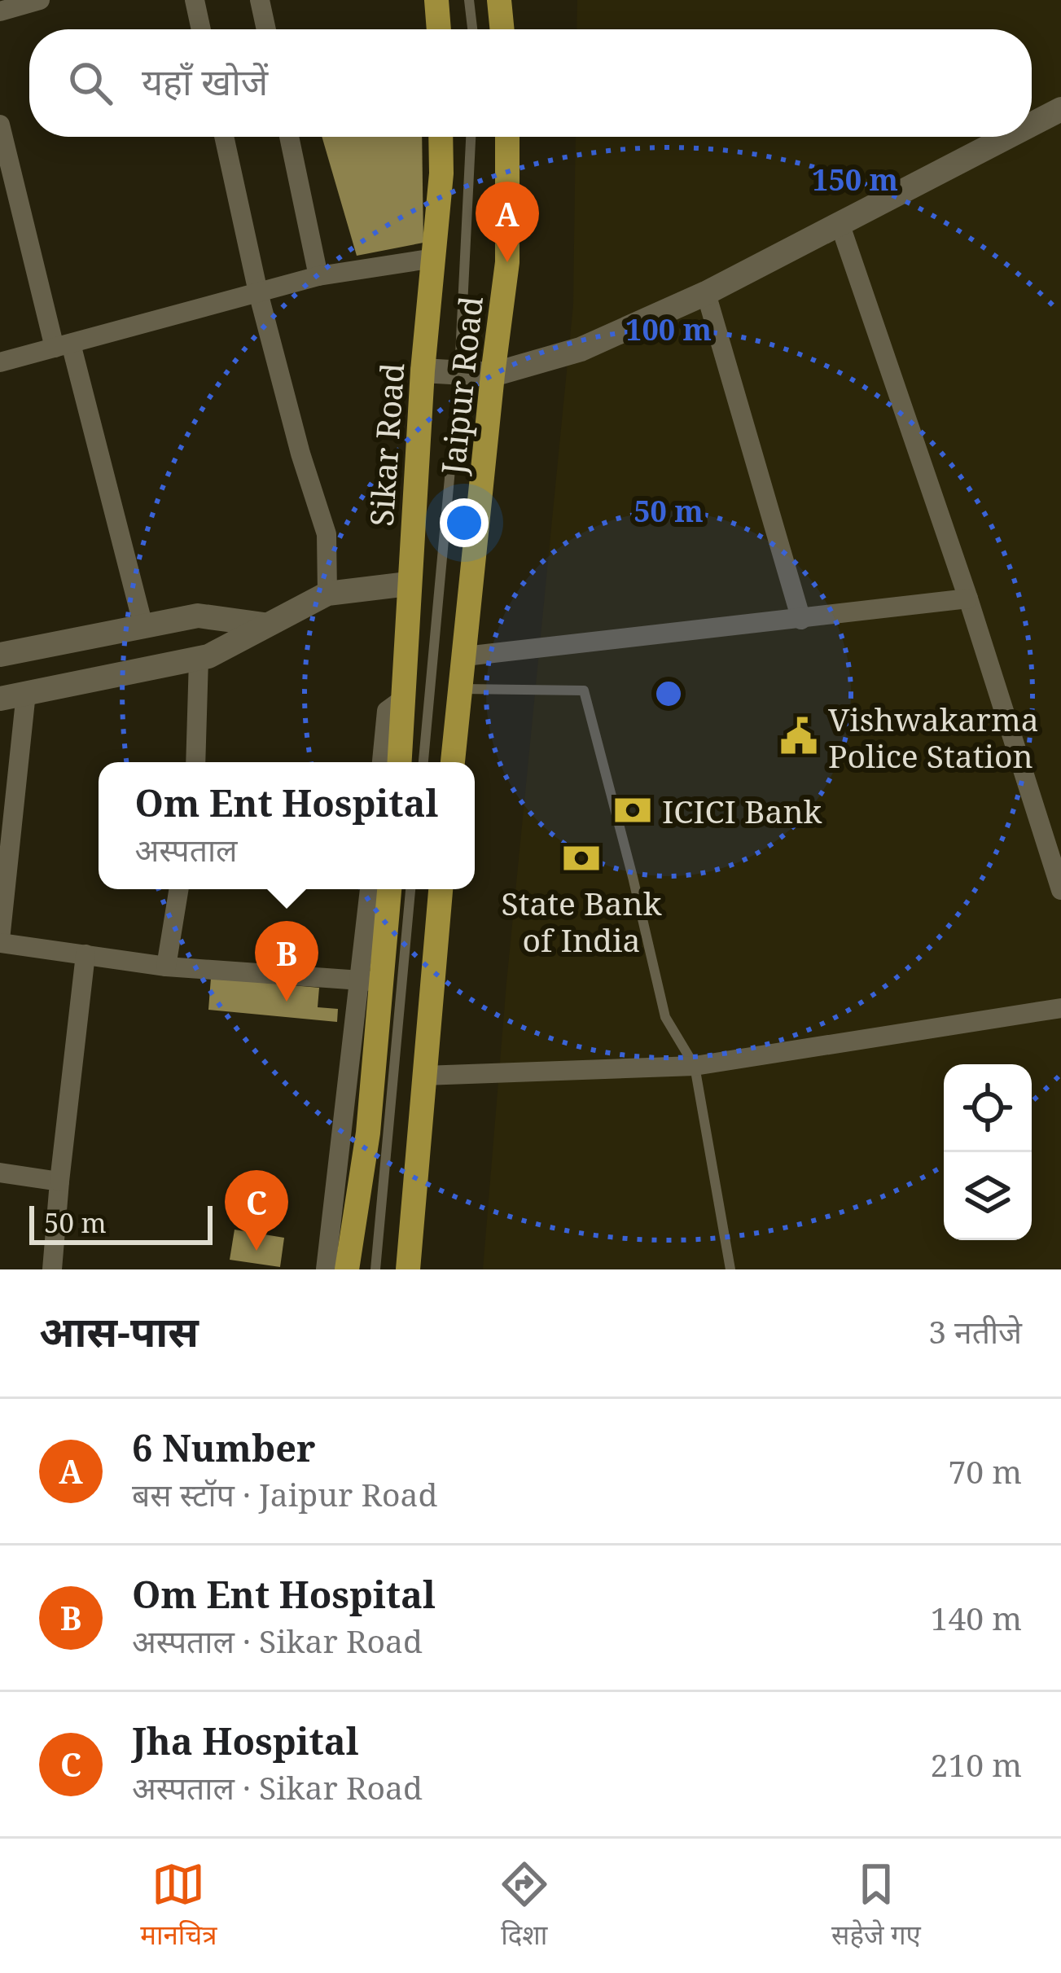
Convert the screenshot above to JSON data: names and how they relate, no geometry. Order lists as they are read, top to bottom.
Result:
{
  "streets": {
    "main road": ["Jaipur Road", "Sikar Road"]
  },
  "places": {
    "public building": ["Vishwakarma Police Station"],
    "bank": ["ICICI Bank", "State Bank of India"]
  },
  "scale_bar": "50 m",
  "page": {
    "search": "यहाँ खोजें",
    "pins": ["A", "B", "C"],
    "popup": ["Om Ent Hospital", "अस्पताल"],
    "scale": "50 m",
    "heading": ["आस-पास", "3 नतीजे"],
    "list": [
      {
        "mark": "A",
        "name": "6 Number",
        "note": "बस स्टॉप · Jaipur Road",
        "value": "70 m"
      },
      {
        "mark": "B",
        "name": "Om Ent Hospital",
        "note": "अस्पताल · Sikar Road",
        "value": "140 m"
      },
      {
        "mark": "C",
        "name": "Jha Hospital",
        "note": "अस्पताल · Sikar Road",
        "value": "210 m"
      }
    ],
    "nav": ["मानचित्र", "दिशा", "सहेजे गए"]
  },
  "rings": ["150 m", "100 m", "50 m"]
}
